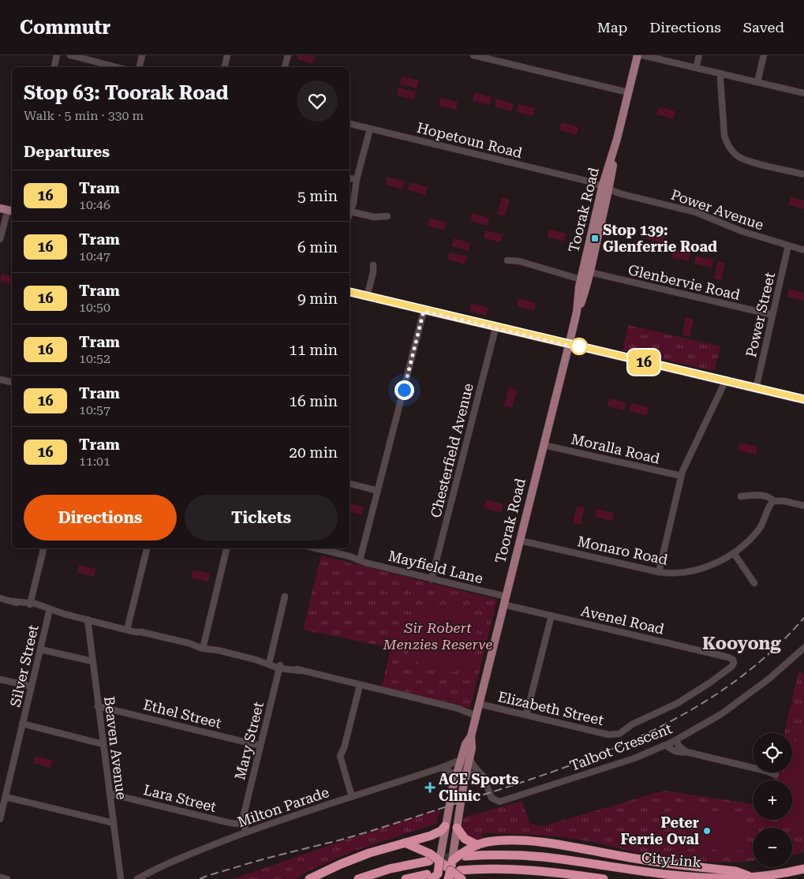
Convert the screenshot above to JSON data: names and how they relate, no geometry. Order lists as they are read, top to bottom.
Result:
{
  "streets": {
    "highway": ["Toorak Road", "CityLink"],
    "street": [
      "Hopetoun Road",
      "Power Avenue",
      "Glenbervie Road",
      "Power Street",
      "Moralla Road",
      "Chesterfield Avenue",
      "Monaro Road",
      "Mayfield Lane",
      "Avenel Road",
      "Silver Street",
      "Elizabeth Street",
      "Ethel Street",
      "Mary Street",
      "Talbot Crescent",
      "Beaven Avenue",
      "Lara Street",
      "Milton Parade"
    ]
  },
  "crossings": [
    ["Hopetoun Road", "Toorak Road"],
    ["Hopetoun Road", "Power Avenue"],
    ["Toorak Road", "Power Avenue"],
    ["Toorak Road", "Glenbervie Road"],
    ["Toorak Road", "Moralla Road"],
    ["Toorak Road", "Monaro Road"],
    ["Toorak Road", "Mayfield Lane"],
    ["Toorak Road", "Avenel Road"],
    ["Toorak Road", "Elizabeth Street"],
    ["Toorak Road", "Talbot Crescent"],
    ["Toorak Road", "Milton Parade"],
    ["Power Avenue", "Power Street"],
    ["Glenbervie Road", "Power Street"],
    ["Chesterfield Avenue", "Mayfield Lane"],
    ["Mayfield Lane", "Avenel Road"],
    ["Avenel Road", "Elizabeth Street"],
    ["Silver Street", "Elizabeth Street"],
    ["Elizabeth Street", "Mary Street"],
    ["Elizabeth Street", "Beaven Avenue"],
    ["Ethel Street", "Mary Street"],
    ["Ethel Street", "Beaven Avenue"],
    ["Mary Street", "Lara Street"],
    ["Beaven Avenue", "Lara Street"]
  ],
  "districts": ["Kooyong"],
  "parks": ["Sir Robert Menzies Reserve"],
  "places": {
    "transit": ["Stop 139: Glenferrie Road"],
    "health": ["ACE Sports Clinic"],
    "other": ["Peter Ferrie Oval"]
  },
  "lines": ["tram line 16"],
  "page": {
    "header": "Commutr",
    "nav": ["Map", "Directions", "Saved"],
    "on_map": "16",
    "heading": [
      ["Stop 63: Toorak Road", "Walk · 5 min · 330 m"],
      "Departures"
    ],
    "list": [
      {
        "mark": "16",
        "name": "Tram",
        "note": "10:46",
        "value": "5 min"
      },
      {
        "mark": "16",
        "name": "Tram",
        "note": "10:47",
        "value": "6 min"
      },
      {
        "mark": "16",
        "name": "Tram",
        "note": "10:50",
        "value": "9 min"
      },
      {
        "mark": "16",
        "name": "Tram",
        "note": "10:52",
        "value": "11 min"
      },
      {
        "mark": "16",
        "name": "Tram",
        "note": "10:57",
        "value": "16 min"
      },
      {
        "mark": "16",
        "name": "Tram",
        "note": "11:01",
        "value": "20 min"
      }
    ],
    "buttons": ["Directions", "Tickets"],
    "map_buttons": ["+", "−"]
  }
}
